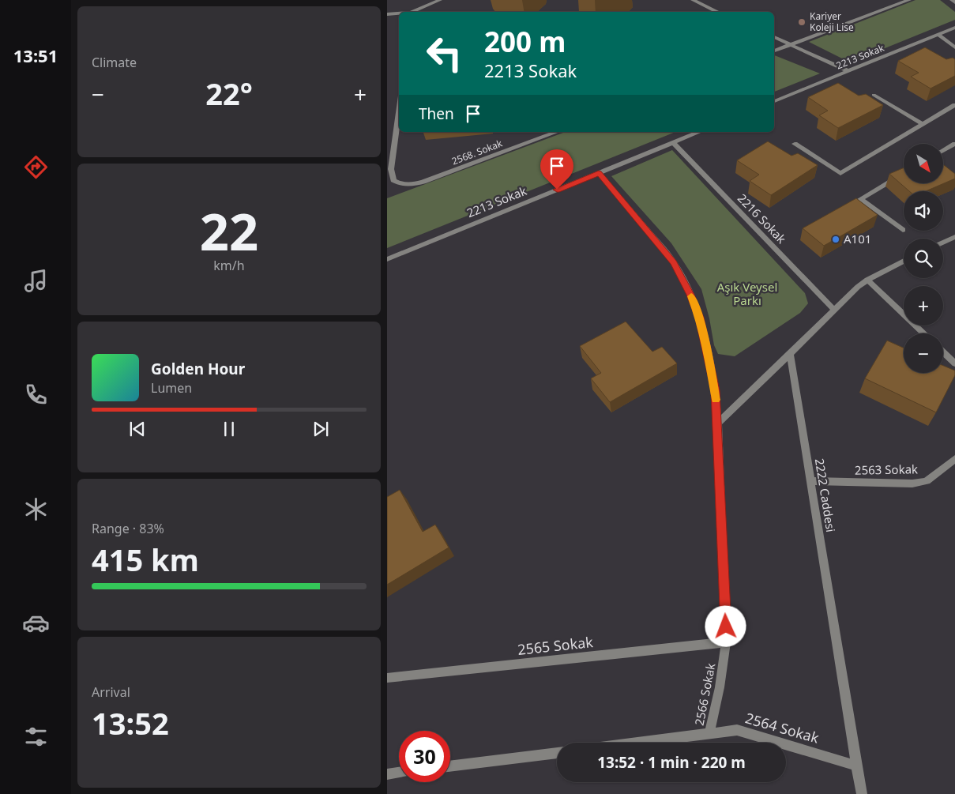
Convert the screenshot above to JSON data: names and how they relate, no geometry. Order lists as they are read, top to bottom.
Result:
{
  "streets": {
    "street": [
      "2213 Sokak",
      "2568. Sokak",
      "2216 Sokak",
      "2563 Sokak",
      "2222 Caddesi",
      "2565 Sokak",
      "2566 Sokak",
      "2564 Sokak"
    ]
  },
  "crossings": [
    ["2213 Sokak", "2216 Sokak"],
    ["2213 Sokak", "2566 Sokak"],
    ["2563 Sokak", "2222 Caddesi"],
    ["2222 Caddesi", "2564 Sokak"],
    ["2565 Sokak", "2566 Sokak"],
    ["2566 Sokak", "2564 Sokak"]
  ],
  "parks": ["Aşık Veysel Parkı"],
  "places": ["Kariyer Koleji Lise", "A101"],
  "north": "bottom right",
  "page": {
    "tabs": "13:51",
    "tile": [
      "Climate",
      ["22", "km/h"],
      ["Range · 83%", "415 km"],
      ["Arrival", "13:52"]
    ],
    "turn": ["200 m", "2213 Sokak"],
    "heat": ["−", "22°", "+"],
    "then": "Then",
    "map_buttons": ["+", "−"],
    "song": ["Golden Hour", "Lumen"],
    "limit": "30",
    "trip": "13:52 · 1 min · 220 m"
  }
}
